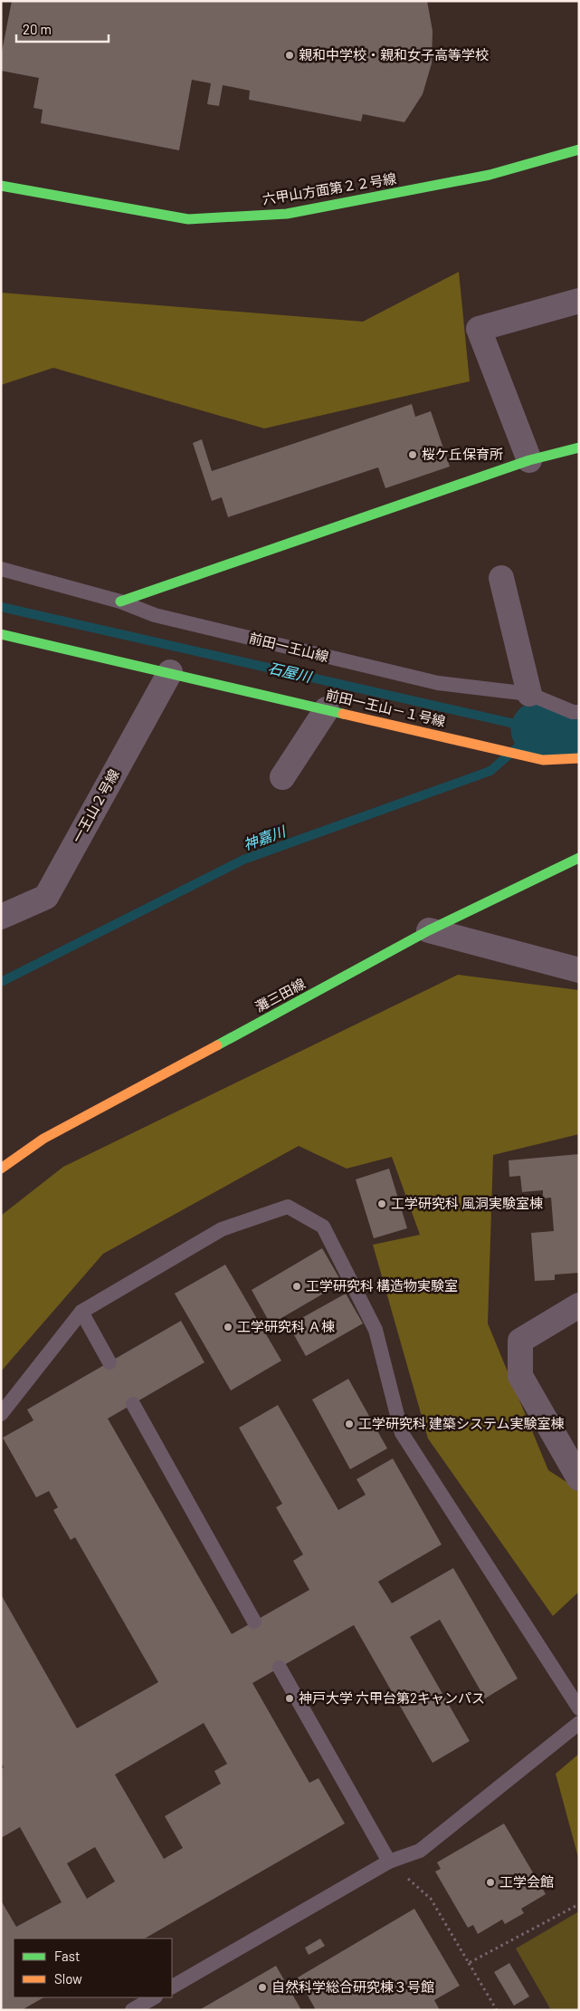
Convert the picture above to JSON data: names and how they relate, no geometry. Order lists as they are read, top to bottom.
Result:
{
  "streets": {
    "street": [
      "六甲山方面第２２号線",
      "前田一王山－１号線",
      "一王山２号線",
      "灘三田線"
    ],
    "lane": ["前田一王山線"]
  },
  "crossings": [
    ["前田一王山－１号線", "一王山２号線"]
  ],
  "water": ["石屋川", "神嘉川"],
  "places": [
    "親和中学校・親和女子高等学校",
    "桜ケ丘保育所",
    "工学研究科 風洞実験室棟",
    "工学研究科 構造物実験室",
    "工学研究科 Ａ棟",
    "工学研究科 建築システム実験室棟",
    "神戸大学 六甲台第2キャンパス",
    "工学会館",
    "自然科学総合研究棟３号館"
  ],
  "legend": ["Fast", "Slow"],
  "scale_bar": "20 m"
}
